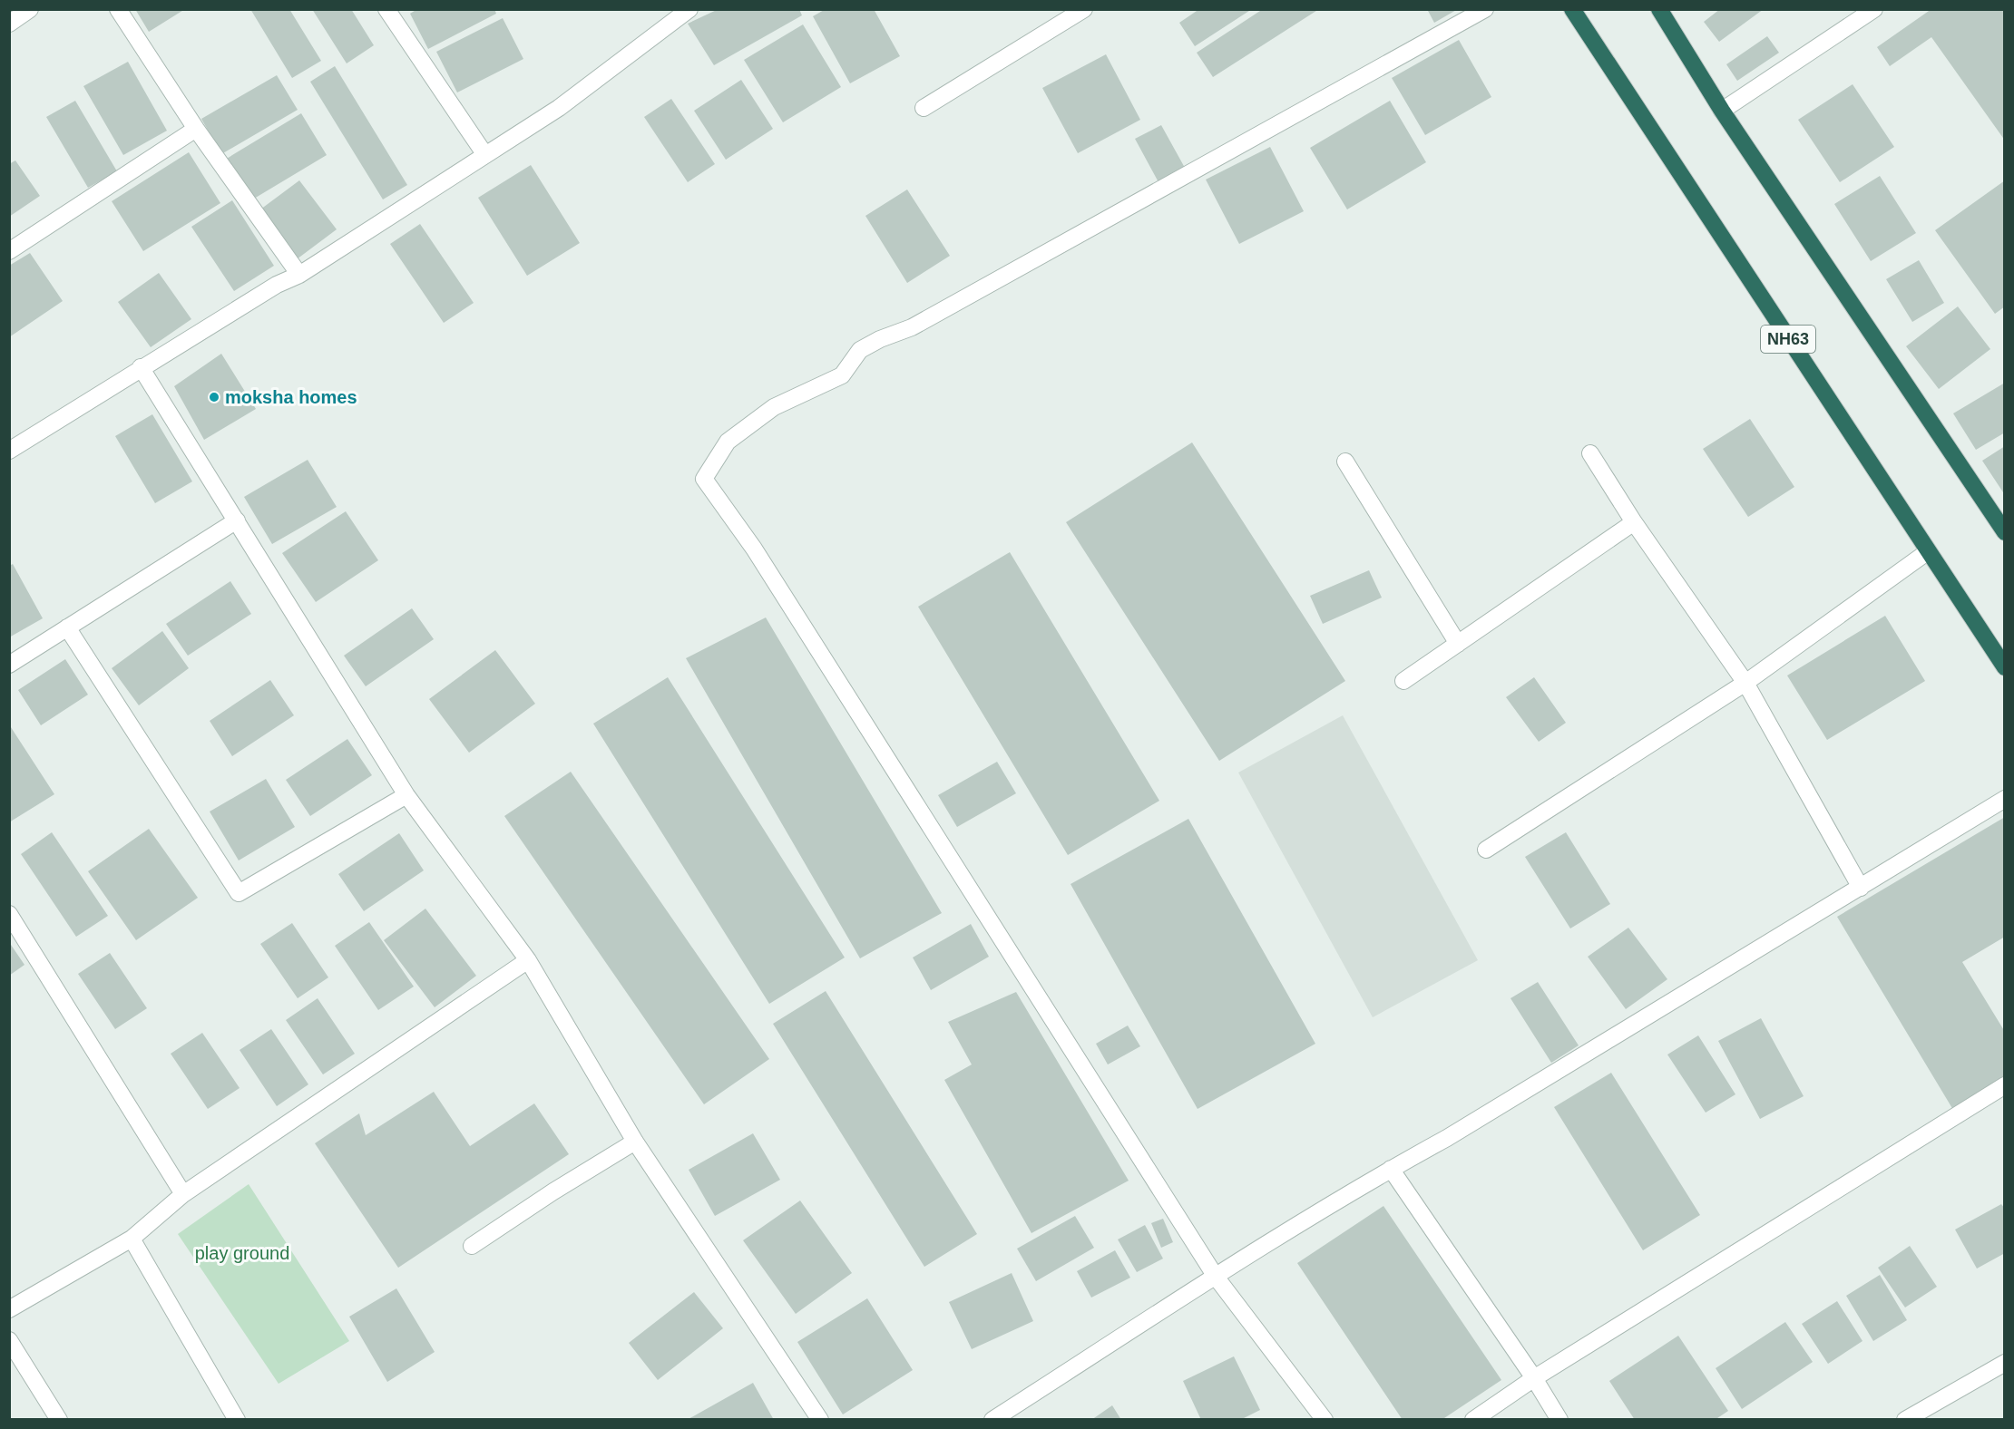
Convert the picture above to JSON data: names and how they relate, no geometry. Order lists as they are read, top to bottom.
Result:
{
  "streets": {
    "highway": ["NH63"]
  },
  "parks": ["play ground"],
  "places": ["moksha homes"]
}
